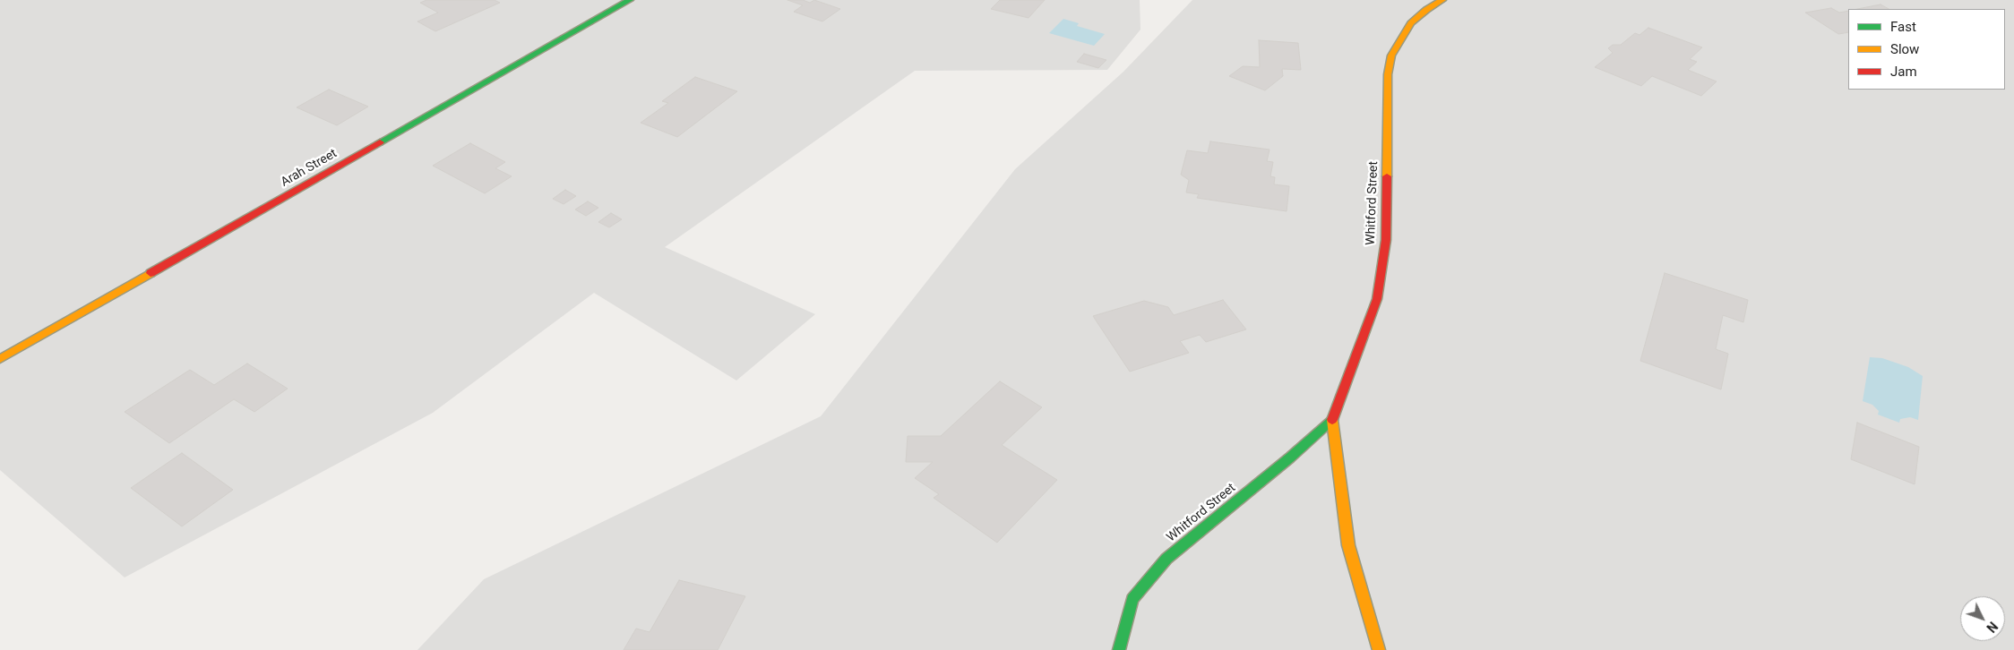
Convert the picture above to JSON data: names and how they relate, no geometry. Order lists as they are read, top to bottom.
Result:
{
  "streets": {
    "street": ["Arah Street", "Whitford Street"]
  },
  "legend": ["Fast", "Slow", "Jam"],
  "north": "bottom right"
}
